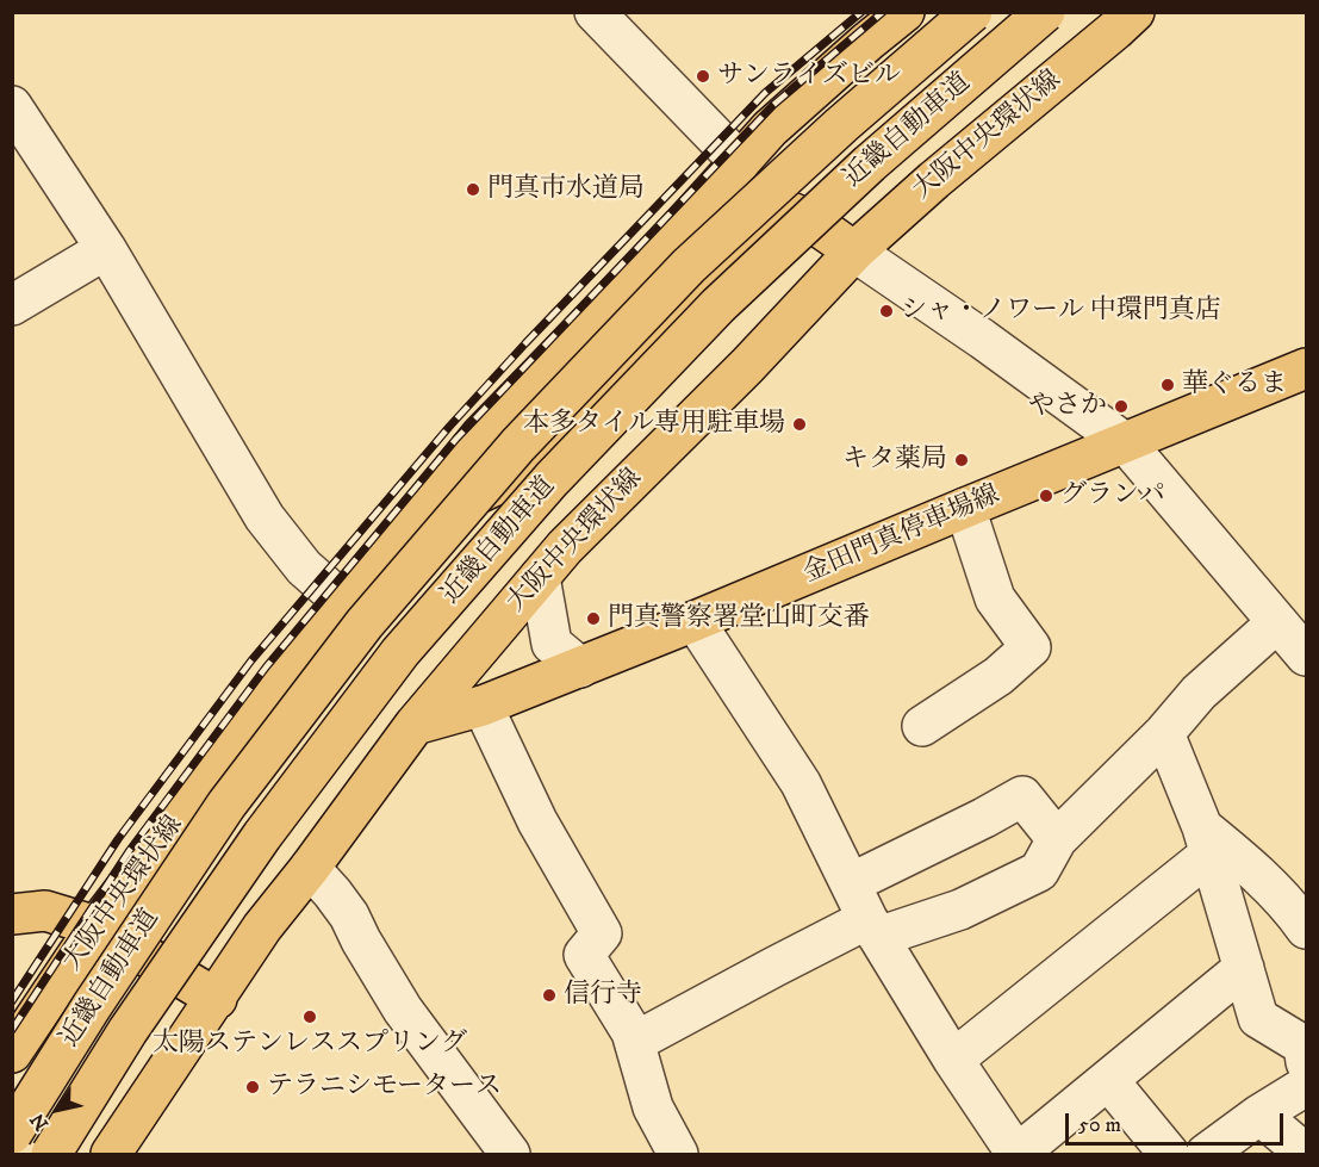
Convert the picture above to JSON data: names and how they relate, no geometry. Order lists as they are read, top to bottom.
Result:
{
  "streets": {
    "main road": ["近畿自動車道", "大阪中央環状線", "金田門真停車場線"]
  },
  "crossings": [
    ["大阪中央環状線", "金田門真停車場線"]
  ],
  "places": [
    "サンライズビル",
    "門真市水道局",
    "シャ・ノワール 中環門真店",
    "華ぐるま",
    "やさか",
    "本多タイル専用駐車場",
    "キタ薬局",
    "グランパ",
    "門真警察署堂山町交番",
    "信行寺",
    "太陽ステンレススプリング",
    "テラニシモータース"
  ],
  "scale_bar": "50 m",
  "north": "bottom left"
}
